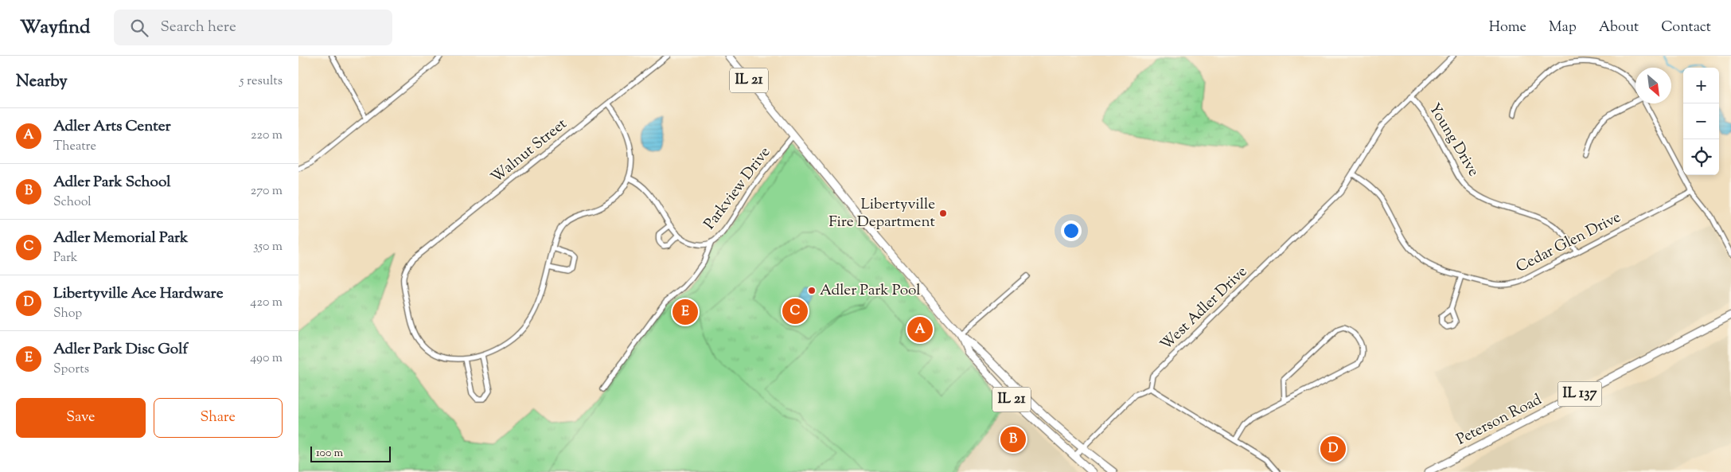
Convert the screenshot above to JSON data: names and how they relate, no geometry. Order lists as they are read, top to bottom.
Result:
{
  "streets": {
    "main road": ["IL 21", "IL 137", "Peterson Road"],
    "street": [
      "Young Drive",
      "Walnut Street",
      "Parkview Drive",
      "Cedar Glen Drive",
      "West Adler Drive"
    ]
  },
  "crossings": [
    ["IL 21", "Parkview Drive"],
    ["Young Drive", "Cedar Glen Drive"],
    ["Young Drive", "West Adler Drive"],
    ["Cedar Glen Drive", "West Adler Drive"]
  ],
  "places": ["Libertyville Fire Department", "Adler Park Pool"],
  "scale_bar": "100 m",
  "north": "bottom right",
  "page": {
    "header": "Wayfind",
    "search": "Search here",
    "nav": [
      "Home",
      "Map",
      "About",
      "Contact"
    ],
    "heading": ["Nearby", "5 results"],
    "map_buttons": ["+", "−"],
    "list": [
      {
        "mark": "A",
        "name": "Adler Arts Center",
        "note": "Theatre",
        "value": "220 m"
      },
      {
        "mark": "B",
        "name": "Adler Park School",
        "note": "School",
        "value": "270 m"
      },
      {
        "mark": "C",
        "name": "Adler Memorial Park",
        "note": "Park",
        "value": "350 m"
      },
      {
        "mark": "D",
        "name": "Libertyville Ace Hardware",
        "note": "Shop",
        "value": "420 m"
      },
      {
        "mark": "E",
        "name": "Adler Park Disc Golf",
        "note": "Sports",
        "value": "490 m"
      }
    ],
    "pins": [
      "C",
      "E",
      "A",
      "B",
      "D"
    ],
    "buttons": ["Save", "Share"],
    "scale": "100 m"
  }
}
